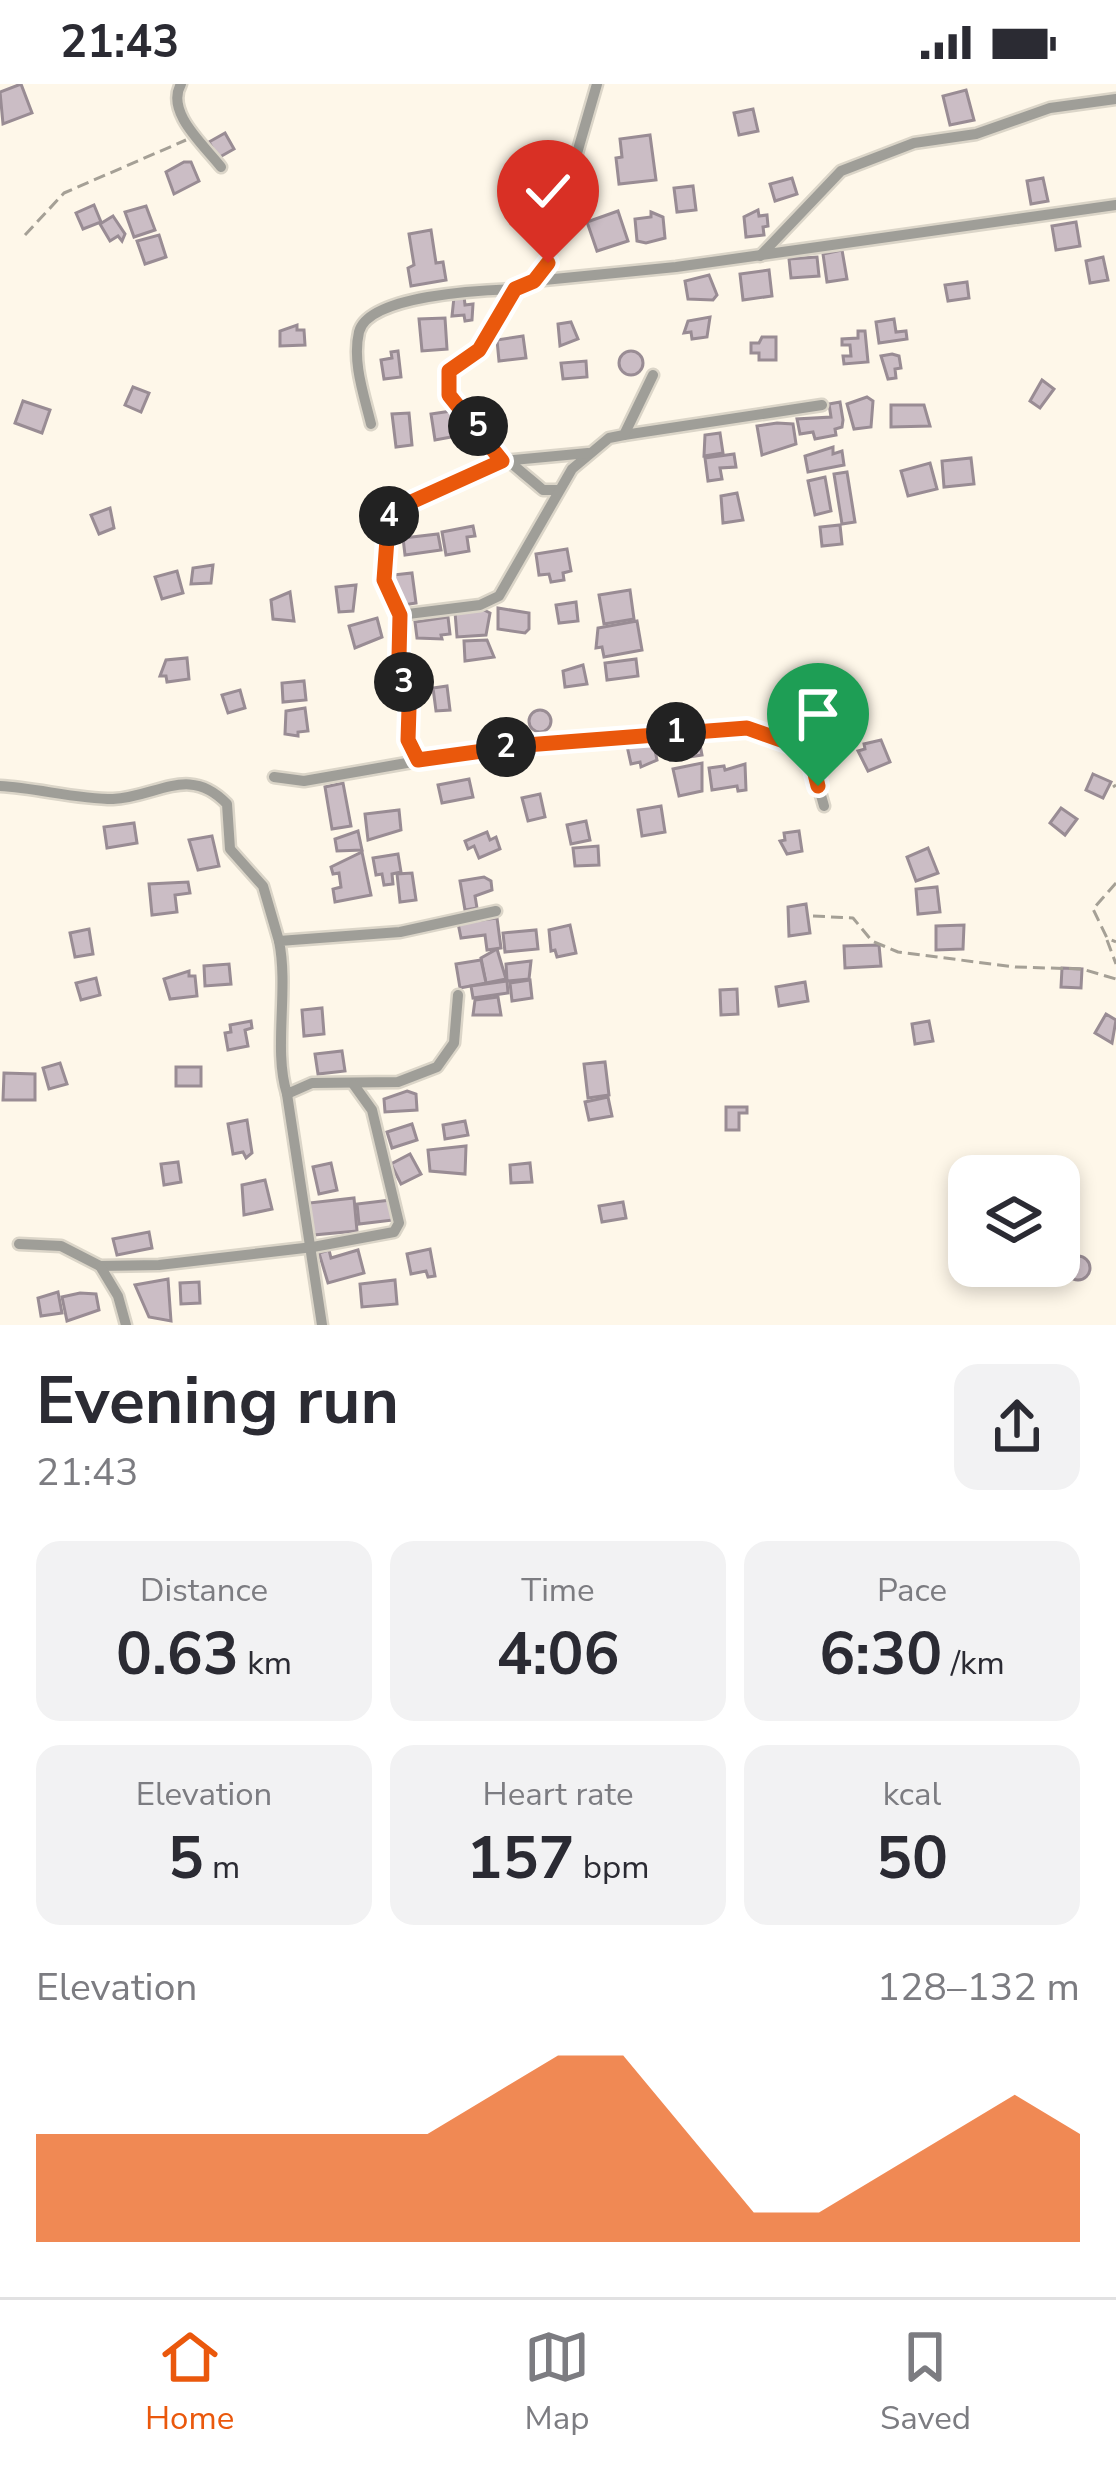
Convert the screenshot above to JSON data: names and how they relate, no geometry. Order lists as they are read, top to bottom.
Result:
{
  "page": {
    "status": "21:43",
    "pins": [
      "5",
      "4",
      "3",
      "1",
      "2"
    ],
    "heading": ["Evening run", "21:43"],
    "stats": [
      ["Distance", "0.63 km"],
      ["Time", "4:06"],
      ["Pace", "6:30 /km"],
      ["Elevation", "5 m"],
      ["Heart rate", "157 bpm"],
      ["kcal", "50"]
    ],
    "chart": ["Elevation", "128–132 m"],
    "tabs": ["Home", "Map", "Saved"]
  }
}
